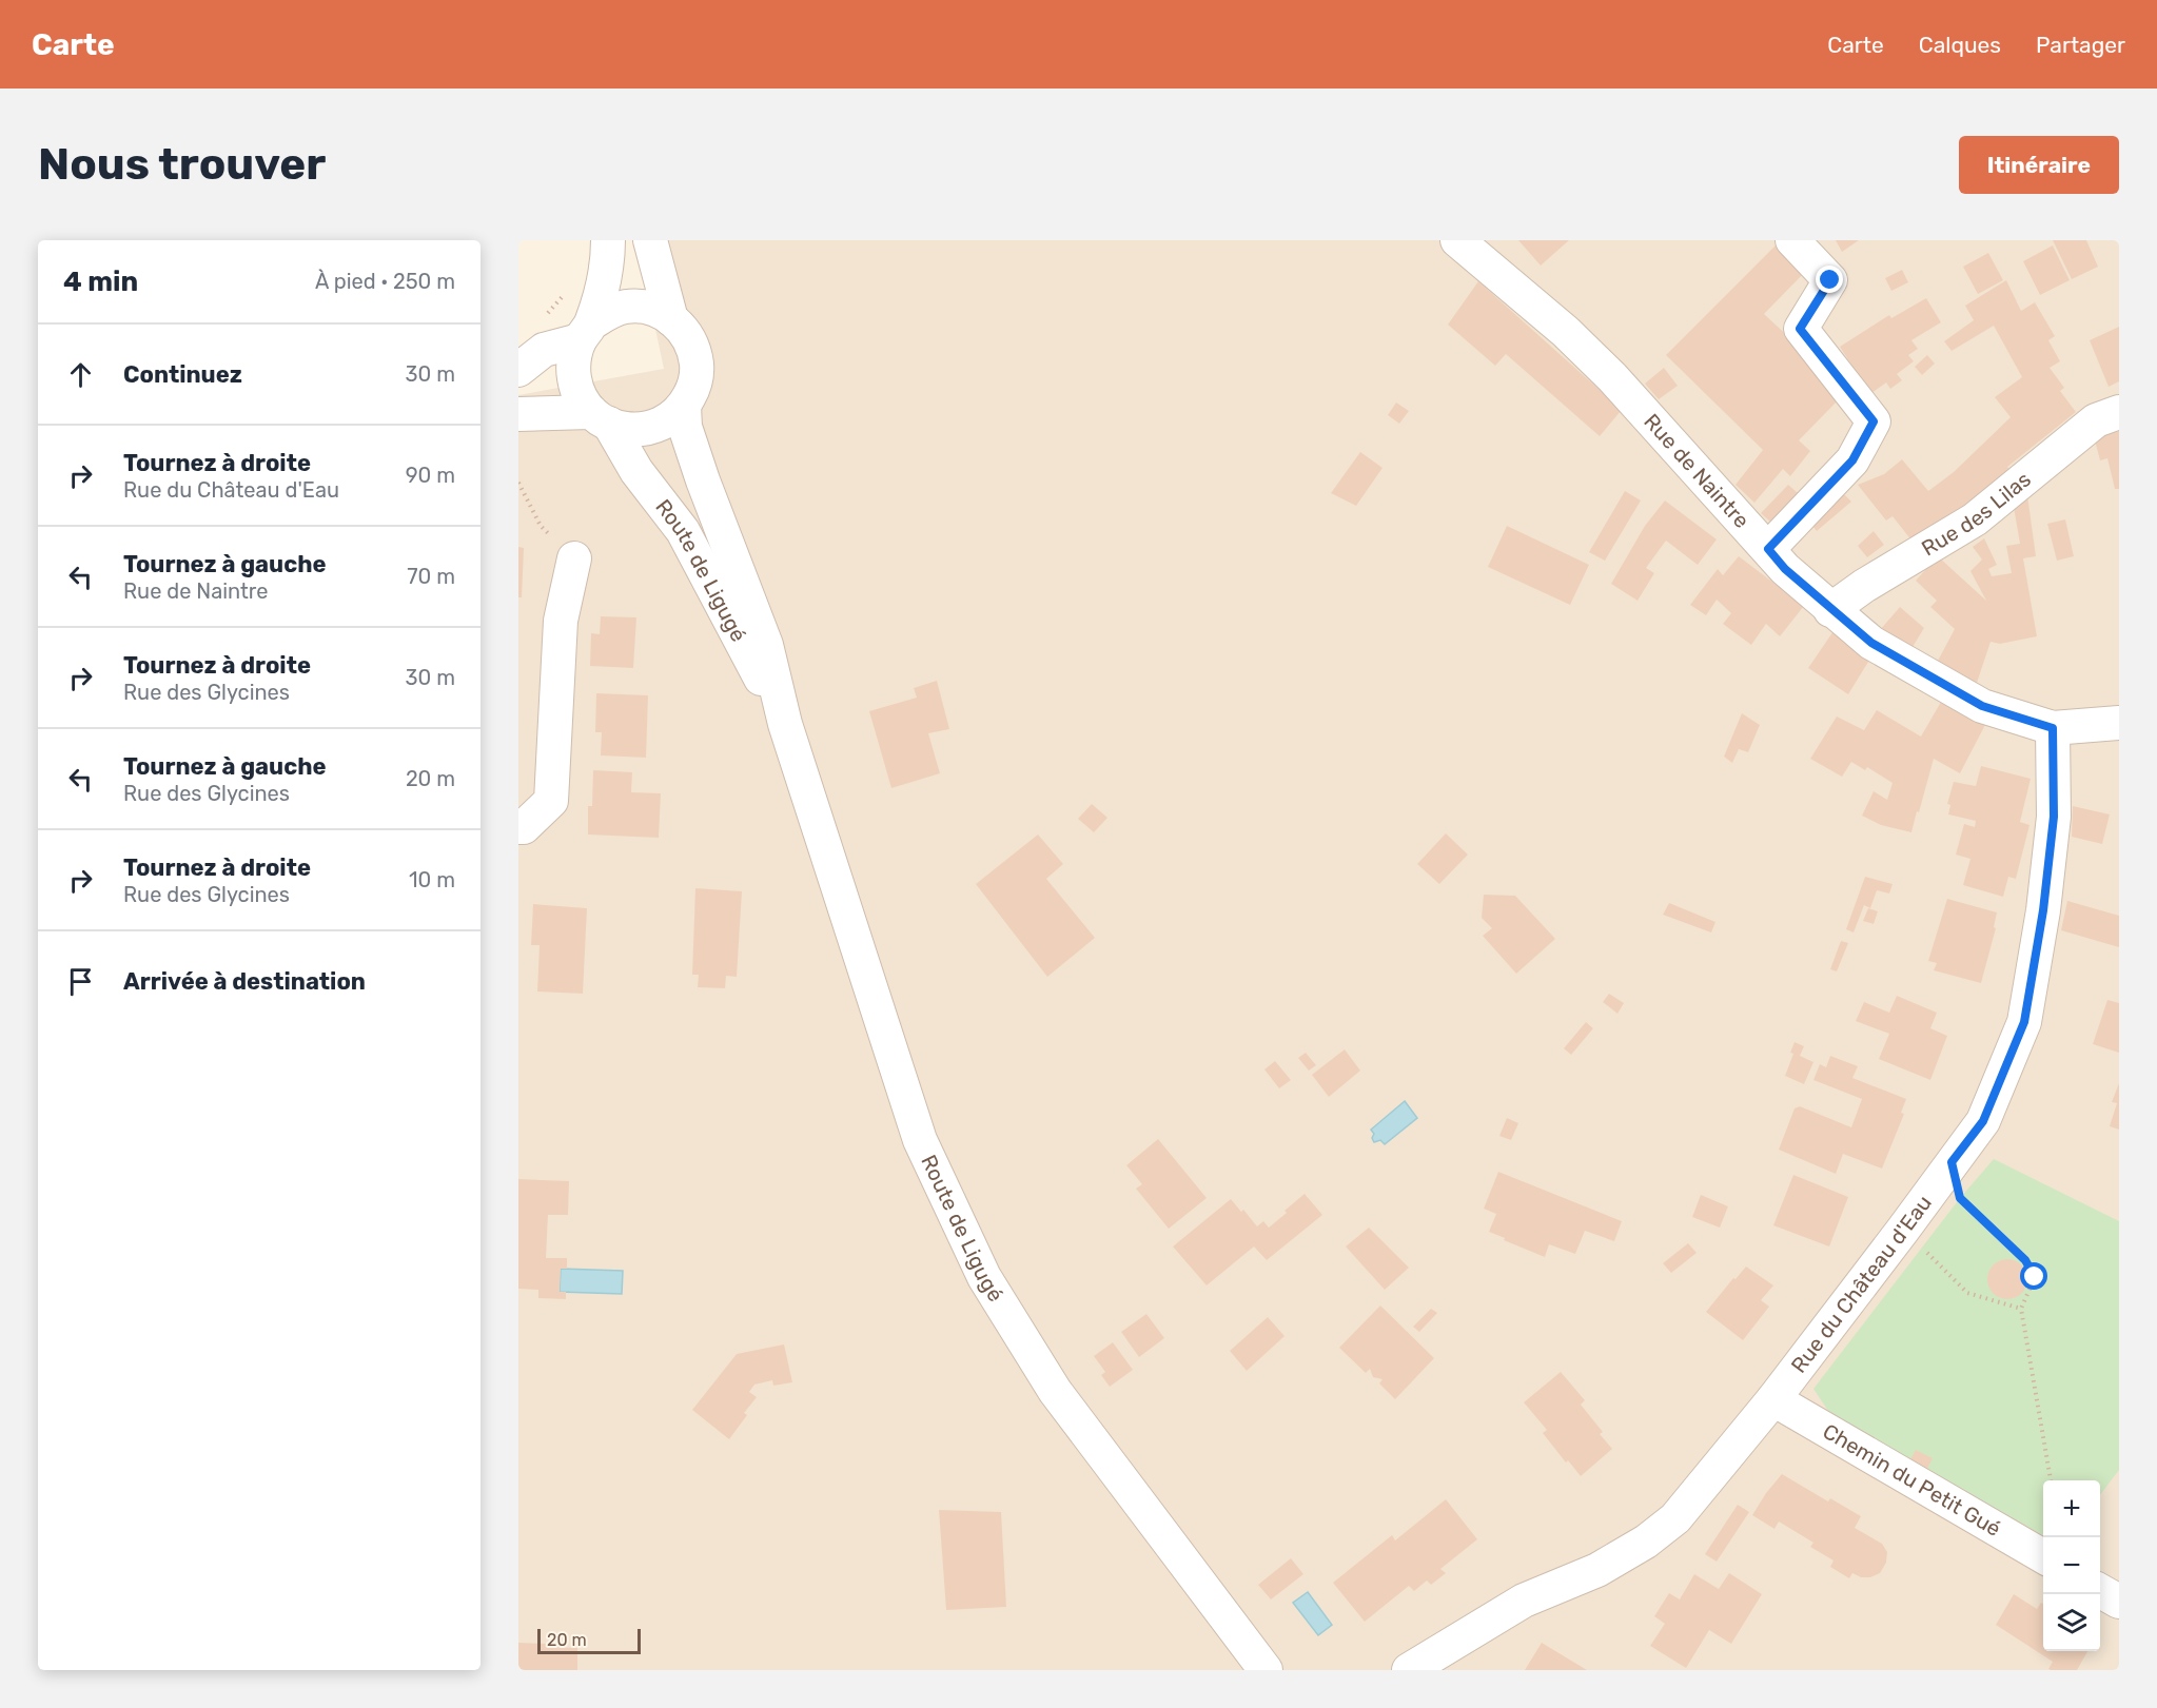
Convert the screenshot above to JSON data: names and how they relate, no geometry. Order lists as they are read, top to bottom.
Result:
{
  "streets": {
    "street": [
      "Rue de Naintre",
      "Rue des Lilas",
      "Route de Ligugé",
      "Rue du Château d'Eau",
      "Chemin du Petit Gué"
    ]
  },
  "crossings": [
    ["Rue de Naintre", "Rue des Lilas"],
    ["Rue de Naintre", "Rue du Château d'Eau"],
    ["Rue du Château d'Eau", "Chemin du Petit Gué"]
  ],
  "scale_bar": "20 m",
  "page": {
    "header": "Carte",
    "nav": ["Carte", "Calques", "Partager"],
    "buttons": "Itinéraire",
    "title": "Nous trouver",
    "heading": ["4 min", "À pied · 250 m"],
    "list": [
      ["Continuez", "30 m"],
      ["Tournez à droite", "Rue du Château d'Eau", "90 m"],
      ["Tournez à gauche", "Rue de Naintre", "70 m"],
      ["Tournez à droite", "Rue des Glycines", "30 m"],
      ["Tournez à gauche", "Rue des Glycines", "20 m"],
      ["Tournez à droite", "Rue des Glycines", "10 m"],
      "Arrivée à destination"
    ],
    "map_buttons": ["+", "−"],
    "scale": "20 m"
  }
}
